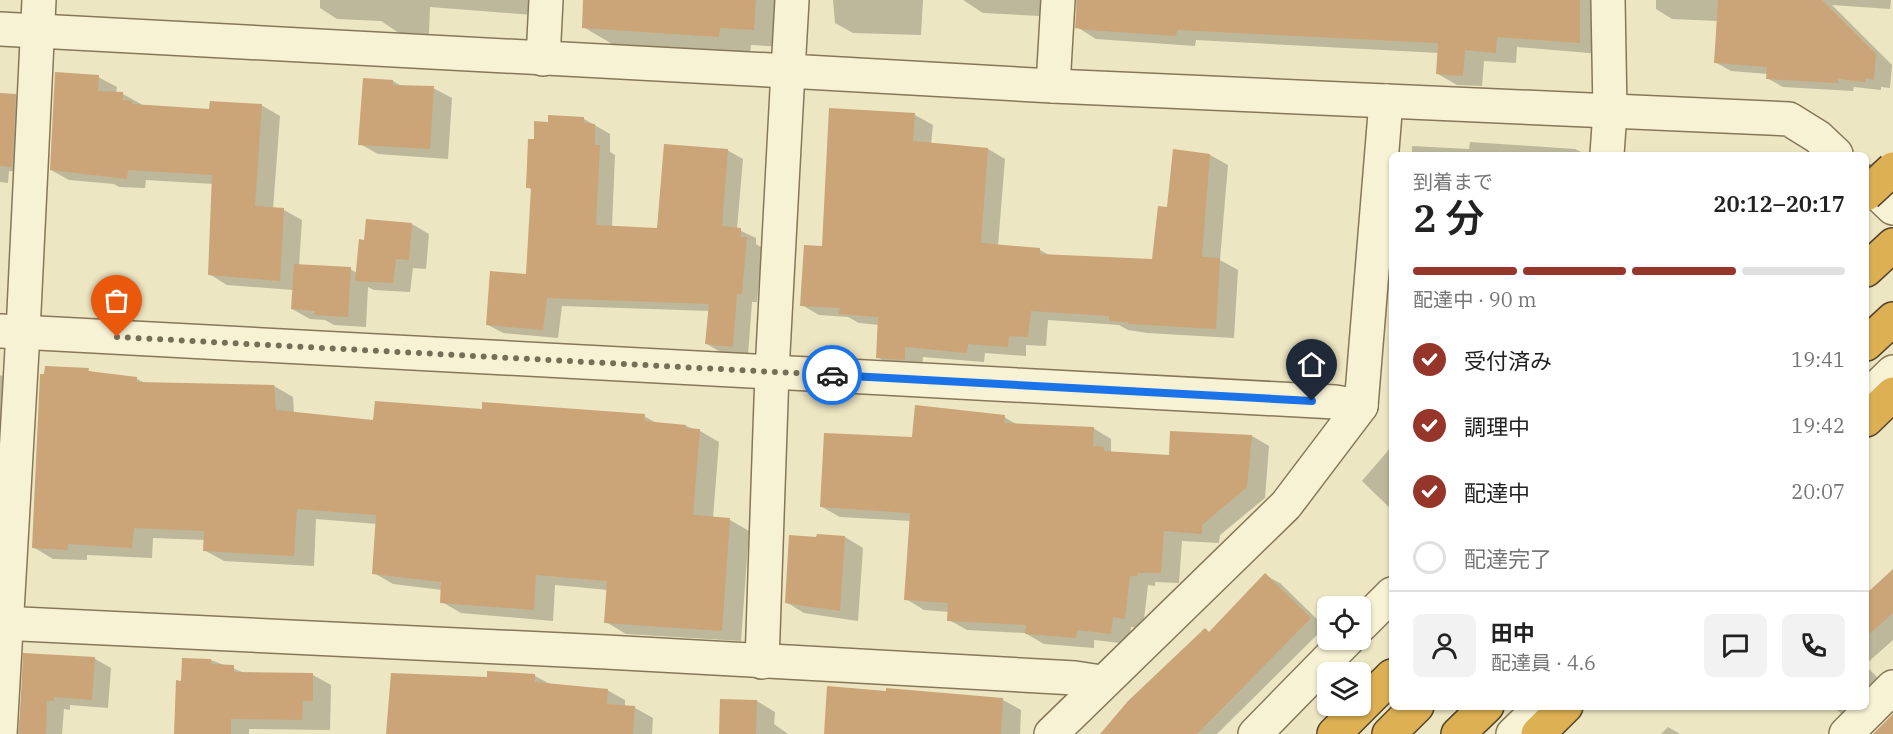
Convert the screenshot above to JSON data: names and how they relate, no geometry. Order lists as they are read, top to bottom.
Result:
{
  "page": {
    "heading": ["2 分", "到着まで", "20:12–20:17"],
    "panel": ["田中", "配達員 · 4.6"],
    "bar": "配達中 · 90 m",
    "list": [
      ["受付済み", "19:41"],
      ["調理中", "19:42"],
      ["配達中", "20:07"],
      "配達完了"
    ]
  }
}
